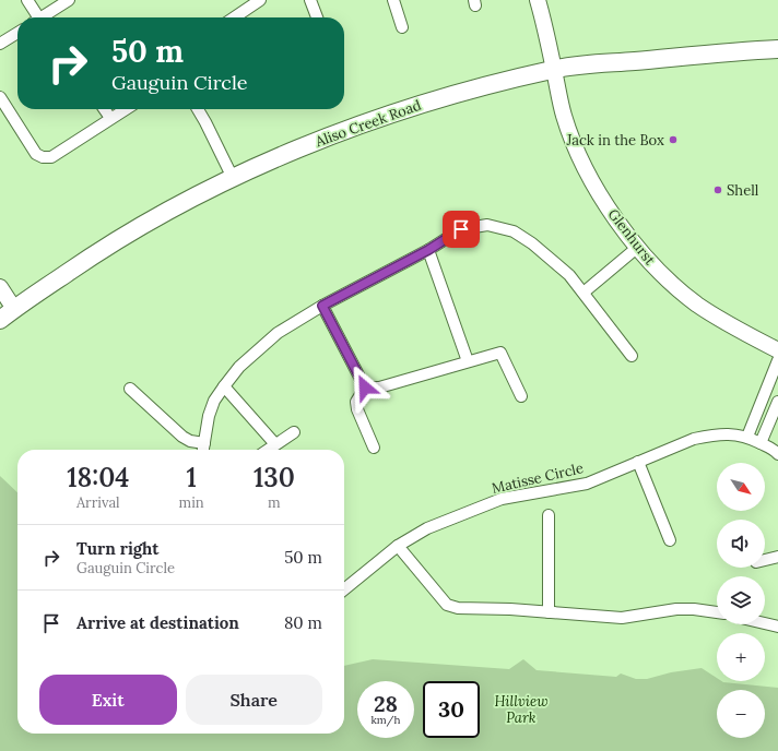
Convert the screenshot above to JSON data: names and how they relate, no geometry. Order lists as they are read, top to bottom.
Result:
{
  "streets": {
    "main road": ["Aliso Creek Road"],
    "street": ["Glenhurst", "Matisse Circle"]
  },
  "crossings": [
    ["Aliso Creek Road", "Glenhurst"]
  ],
  "parks": ["Hillview Park"],
  "places": ["Jack in the Box", "Shell"],
  "north": "bottom right",
  "page": {
    "turn": ["50 m", "Gauguin Circle"],
    "eta": [
      "18:04",
      "Arrival",
      "1",
      "min",
      "130",
      "m"
    ],
    "map_buttons": ["+", "−"],
    "list": [
      {
        "name": "Turn right",
        "note": "Gauguin Circle",
        "value": "50 m"
      },
      {
        "name": "Arrive at destination",
        "value": "80 m"
      }
    ],
    "buttons": ["Exit", "Share"],
    "speed": "28 km/h",
    "limit": "30"
  }
}
